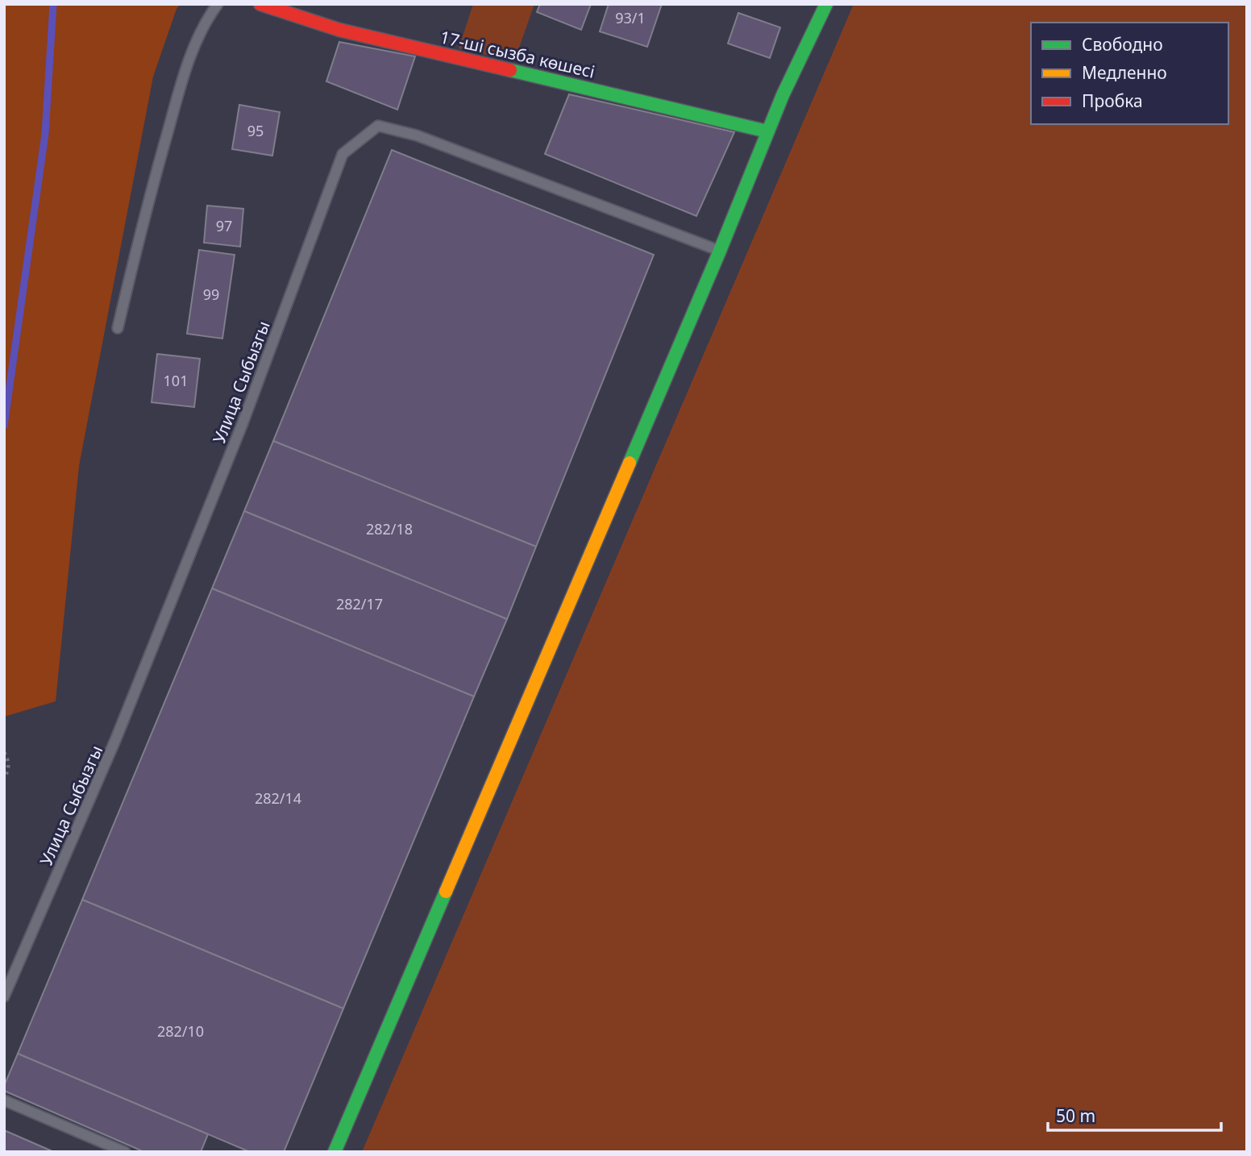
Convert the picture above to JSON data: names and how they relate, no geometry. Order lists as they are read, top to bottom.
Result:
{
  "streets": {
    "street": ["17-ші сызба көшесі"],
    "lane": ["Улица Сыбызгы"]
  },
  "house_numbers": [
    "93/1",
    "95",
    "97",
    "99",
    "101",
    "282/18",
    "282/17",
    "282/14",
    "282/10"
  ],
  "legend": ["Свободно", "Медленно", "Пробка"],
  "scale_bar": "50 m"
}
